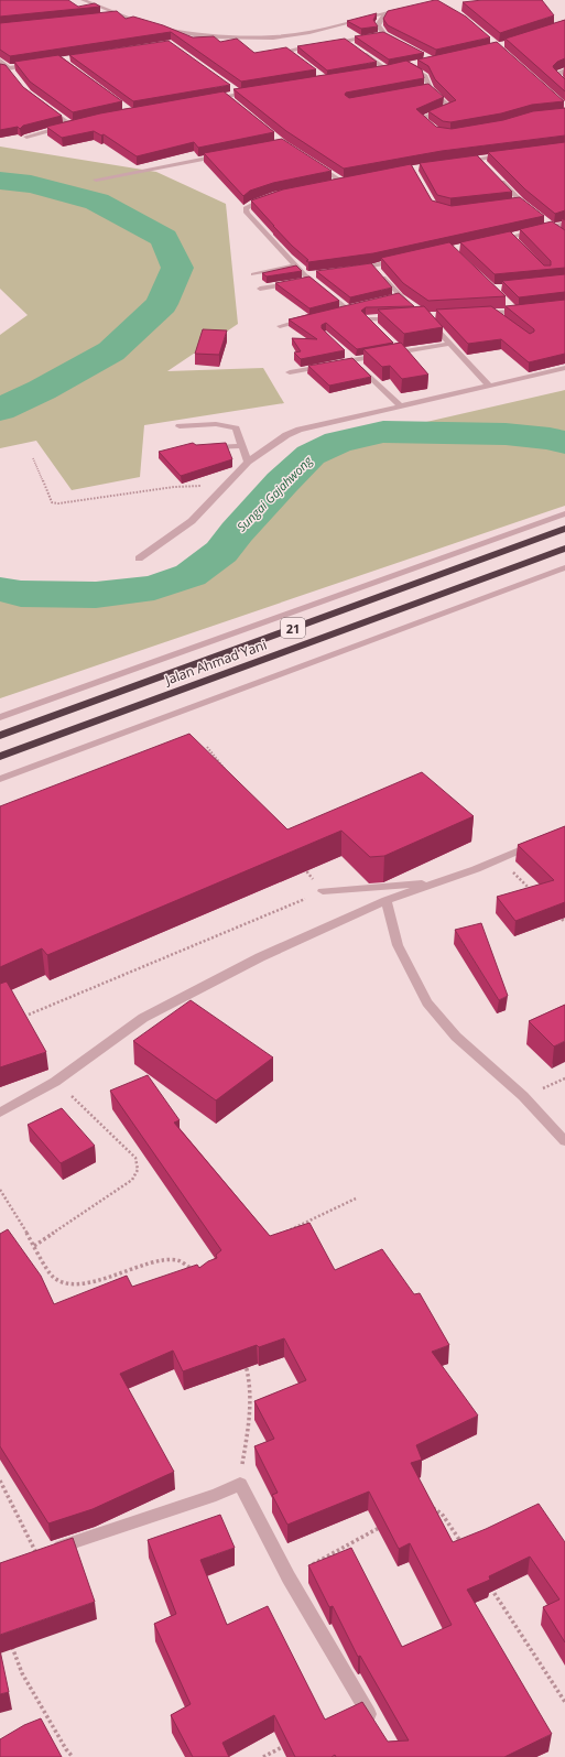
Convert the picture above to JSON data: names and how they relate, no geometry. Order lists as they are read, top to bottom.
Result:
{
  "streets": {
    "highway": ["21", "Jalan Ahmad Yani"]
  },
  "water": ["Sungai Gajahwong"]
}
